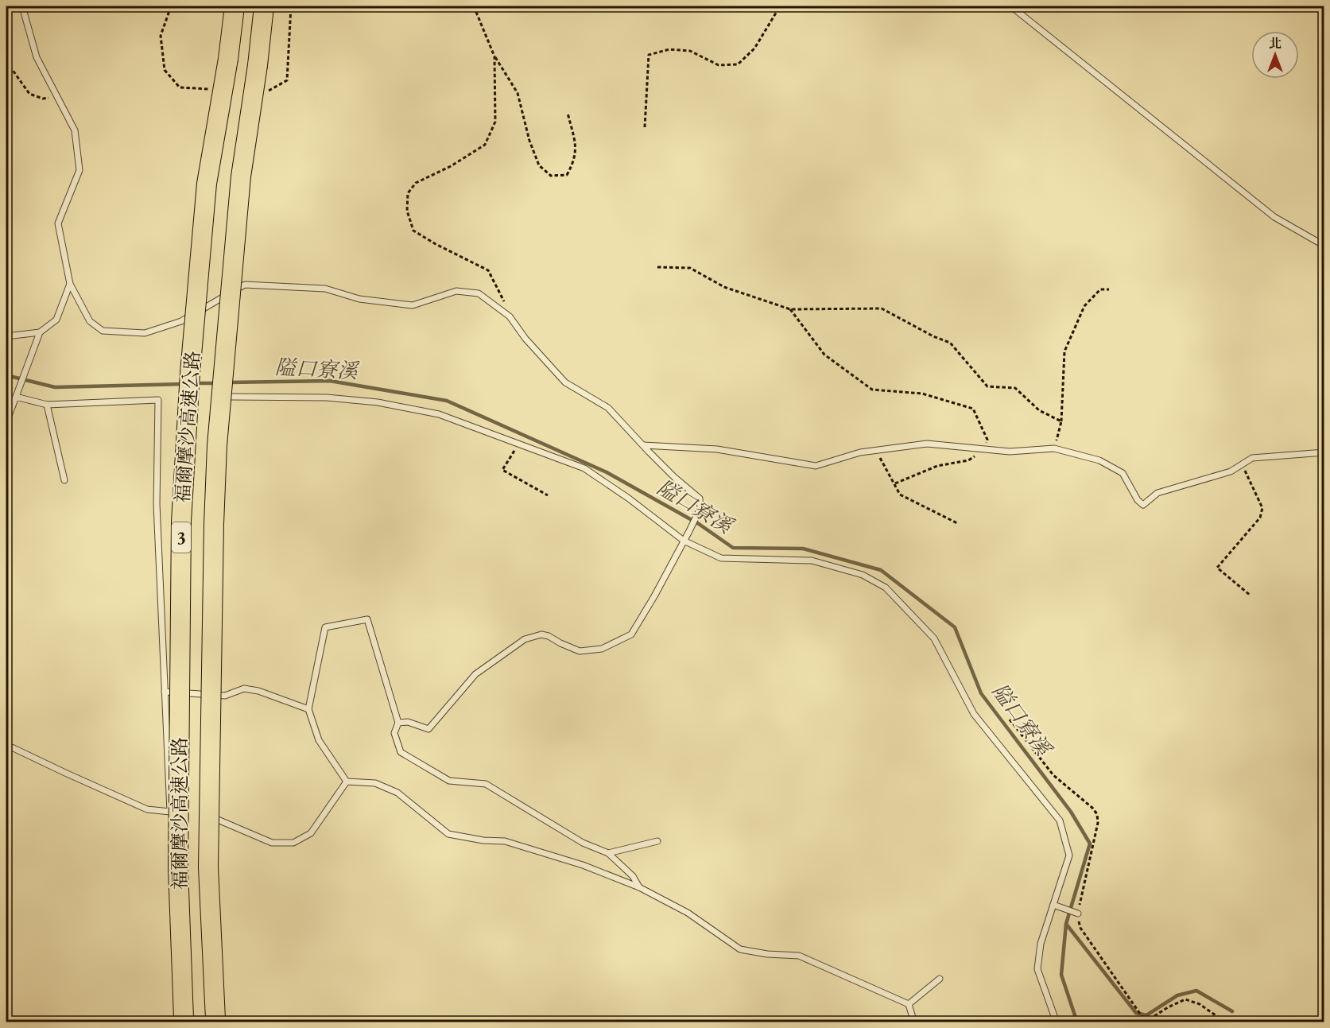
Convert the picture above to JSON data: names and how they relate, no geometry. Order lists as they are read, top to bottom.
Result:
{
  "streets": {
    "highway": ["福爾摩沙高速公路", "3"]
  },
  "water": ["隘口寮溪"],
  "north": "top"
}
